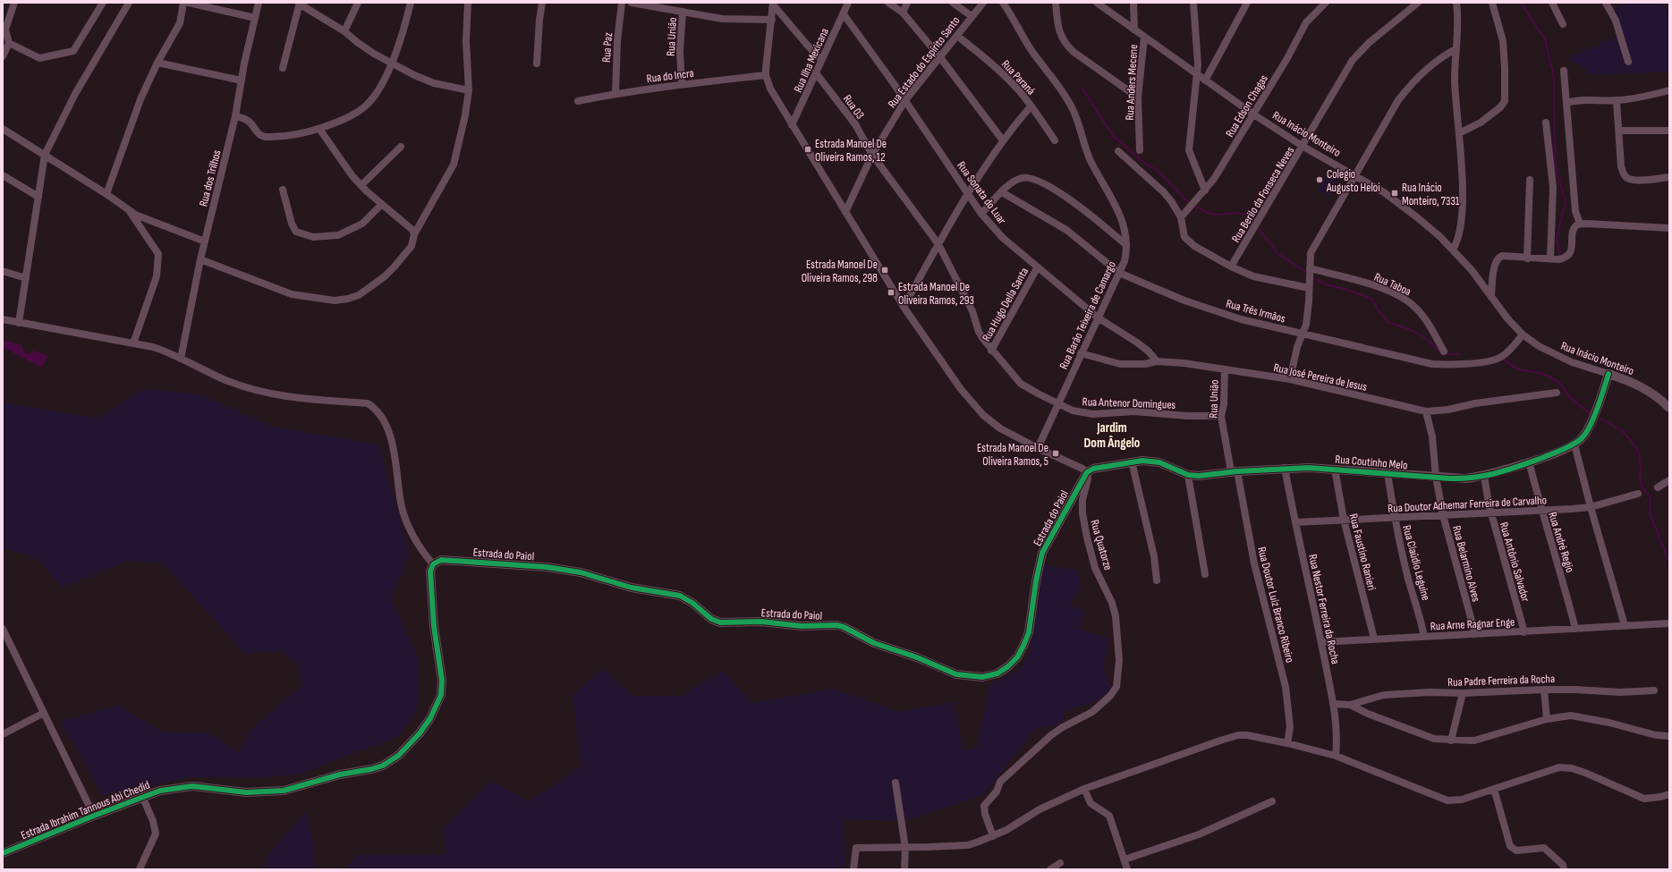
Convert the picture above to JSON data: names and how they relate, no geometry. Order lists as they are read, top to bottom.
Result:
{
  "streets": {
    "street": [
      "Rua União",
      "Rua Paz",
      "Rua Ilha Mexicana",
      "Rua Estado do Espírito Santo",
      "Rua do Incra",
      "Rua Paraná",
      "Rua Anders Mecene",
      "Rua Edson Chagas",
      "Rua 03",
      "Rua Inácio Monteiro",
      "Rua dos Trilhos",
      "Rua Sonata do Luar",
      "Rua Berilo da Fonseca Neves",
      "Rua Taboa",
      "Rua Hugo Della Santa",
      "Rua Três Irmãos",
      "Rua Barão Teixeira de Camargo",
      "Rua José Pereira de Jesus",
      "Rua Antenor Domingues",
      "Rua Coutinho Melo",
      "Rua Doutor Adhemar Ferreira de Carvalho",
      "Estrada do Paiol",
      "Rua André Regio",
      "Rua Quatorze",
      "Rua Faustino Ranieri",
      "Rua Antônio Salvador",
      "Rua Claúdio Leguine",
      "Rua Belarmino Alves",
      "Rua Doutor Luiz Branco Ribeiro",
      "Rua Nestor Ferreira da Rocha",
      "Rua Arne Ragnar Enge",
      "Rua Padre Ferreira da Rocha",
      "Estrada Ibrahim Tannous Abi Chedid"
    ]
  },
  "crossings": [
    ["Rua União", "Rua do Incra"],
    ["Rua União", "Rua José Pereira de Jesus"],
    ["Rua União", "Rua Antenor Domingues"],
    ["Rua União", "Rua Coutinho Melo"],
    ["Rua União", "Rua Doutor Luiz Branco Ribeiro"],
    ["Rua Paz", "Rua do Incra"],
    ["Rua Ilha Mexicana", "Rua 03"],
    ["Rua Ilha Mexicana", "Rua Sonata do Luar"],
    ["Rua Estado do Espírito Santo", "Rua Paraná"],
    ["Rua Estado do Espírito Santo", "Rua 03"],
    ["Rua Estado do Espírito Santo", "Rua Sonata do Luar"],
    ["Rua Anders Mecene", "Rua Inácio Monteiro"],
    ["Rua Edson Chagas", "Rua Inácio Monteiro"],
    ["Rua 03", "Rua Antenor Domingues"],
    ["Rua Inácio Monteiro", "Rua Berilo da Fonseca Neves"],
    ["Rua Inácio Monteiro", "Rua Três Irmãos"],
    ["Rua Inácio Monteiro", "Rua Coutinho Melo"],
    ["Rua Sonata do Luar", "Rua Hugo Della Santa"],
    ["Rua Sonata do Luar", "Rua Barão Teixeira de Camargo"],
    ["Rua Sonata do Luar", "Rua José Pereira de Jesus"],
    ["Rua Hugo Della Santa", "Rua Antenor Domingues"],
    ["Rua Três Irmãos", "Rua Barão Teixeira de Camargo"],
    ["Rua Barão Teixeira de Camargo", "Rua José Pereira de Jesus"],
    ["Rua Barão Teixeira de Camargo", "Rua Antenor Domingues"],
    ["Rua José Pereira de Jesus", "Rua Belarmino Alves"],
    ["Rua Coutinho Melo", "Estrada do Paiol"],
    ["Rua Coutinho Melo", "Rua André Regio"],
    ["Rua Coutinho Melo", "Rua Quatorze"],
    ["Rua Coutinho Melo", "Rua Faustino Ranieri"],
    ["Rua Coutinho Melo", "Rua Antônio Salvador"],
    ["Rua Coutinho Melo", "Rua Claúdio Leguine"],
    ["Rua Coutinho Melo", "Rua Belarmino Alves"],
    ["Rua Coutinho Melo", "Rua Doutor Luiz Branco Ribeiro"],
    ["Rua Coutinho Melo", "Rua Nestor Ferreira da Rocha"],
    ["Rua Doutor Adhemar Ferreira de Carvalho", "Rua André Regio"],
    ["Rua Doutor Adhemar Ferreira de Carvalho", "Rua Faustino Ranieri"],
    ["Rua Doutor Adhemar Ferreira de Carvalho", "Rua Antônio Salvador"],
    ["Rua Doutor Adhemar Ferreira de Carvalho", "Rua Claúdio Leguine"],
    ["Rua Doutor Adhemar Ferreira de Carvalho", "Rua Belarmino Alves"],
    ["Rua Doutor Adhemar Ferreira de Carvalho", "Rua Nestor Ferreira da Rocha"],
    ["Estrada do Paiol", "Rua Quatorze"],
    ["Estrada do Paiol", "Estrada Ibrahim Tannous Abi Chedid"],
    ["Rua André Regio", "Rua Arne Ragnar Enge"],
    ["Rua Faustino Ranieri", "Rua Arne Ragnar Enge"],
    ["Rua Antônio Salvador", "Rua Arne Ragnar Enge"],
    ["Rua Claúdio Leguine", "Rua Arne Ragnar Enge"],
    ["Rua Belarmino Alves", "Rua Arne Ragnar Enge"],
    ["Rua Nestor Ferreira da Rocha", "Rua Arne Ragnar Enge"],
    ["Rua Nestor Ferreira da Rocha", "Rua Padre Ferreira da Rocha"]
  ],
  "districts": ["Jardim Dom Ângelo"],
  "places": {
    "transit": [
      "Estrada Manoel De Oliveira Ramos, 12",
      "Rua Inácio Monteiro, 7331",
      "Estrada Manoel De Oliveira Ramos, 298",
      "Estrada Manoel De Oliveira Ramos, 293",
      "Estrada Manoel De Oliveira Ramos, 5"
    ],
    "other": ["Colegio Augusto Heloi"]
  }
}
